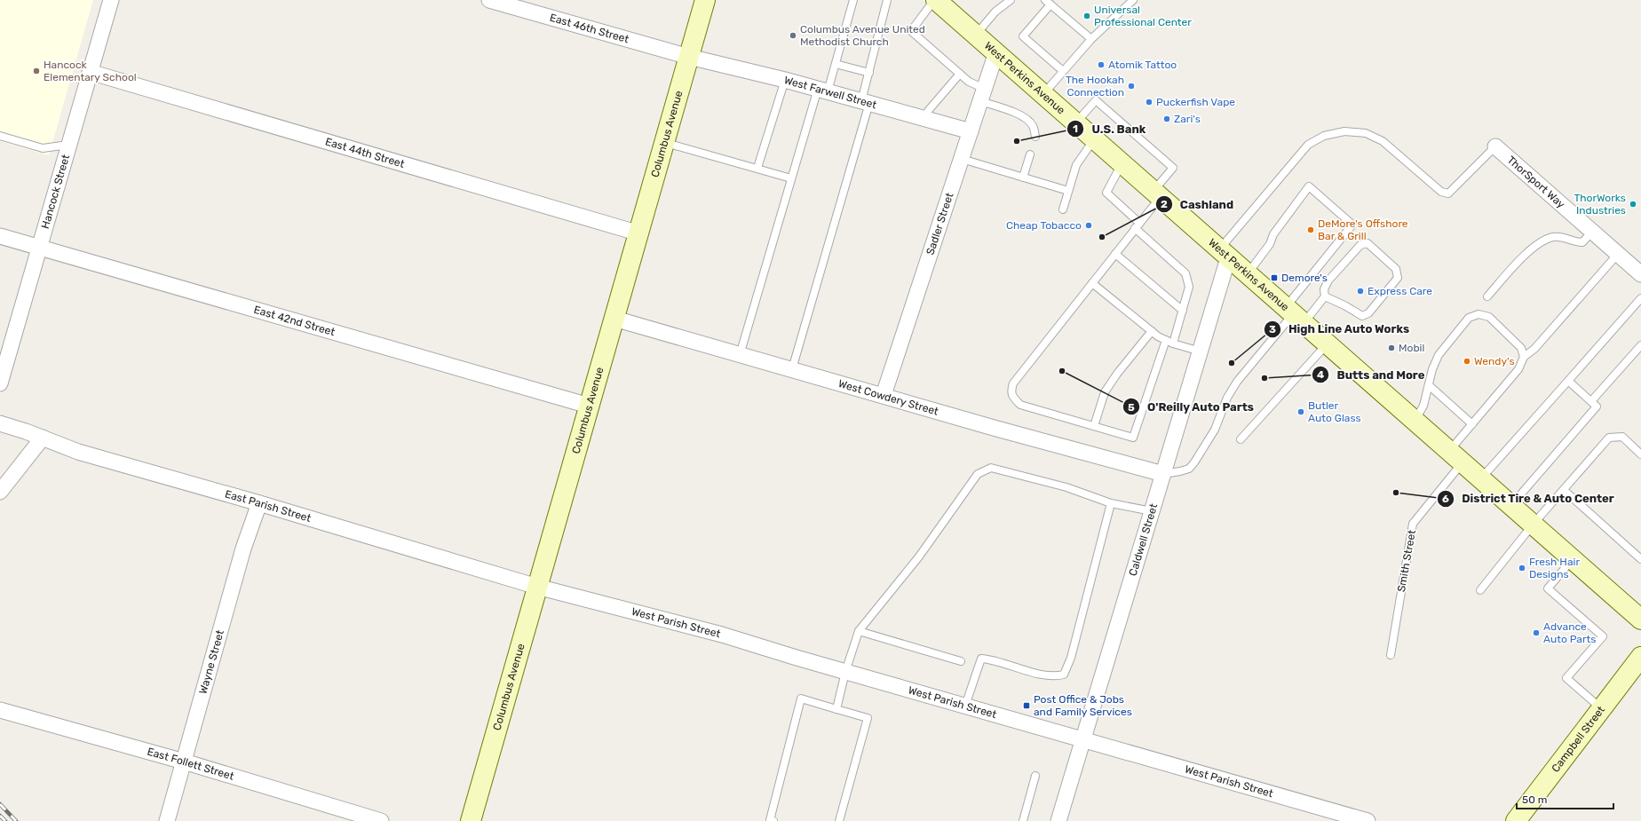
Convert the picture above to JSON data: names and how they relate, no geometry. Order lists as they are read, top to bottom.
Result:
{
  "streets": {
    "main road": ["West Perkins Avenue", "Columbus Avenue", "Campbell Street"],
    "street": [
      "East 46th Street",
      "West Farwell Street",
      "East 44th Street",
      "ThorSport Way",
      "Hancock Street",
      "Sadler Street",
      "East 42nd Street",
      "West Cowdery Street",
      "East Parish Street",
      "Caldwell Street",
      "West Parish Street",
      "Wayne Street",
      "East Follett Street"
    ],
    "lane": ["Smith Street"]
  },
  "crossings": [
    ["East 46th Street", "West Farwell Street"],
    ["East 46th Street", "Columbus Avenue"],
    ["West Perkins Avenue", "Sadler Street"],
    ["West Perkins Avenue", "Caldwell Street"],
    ["West Perkins Avenue", "Smith Street"],
    ["West Farwell Street", "Columbus Avenue"],
    ["West Farwell Street", "Sadler Street"],
    ["Columbus Avenue", "East 44th Street"],
    ["Columbus Avenue", "East 42nd Street"],
    ["Columbus Avenue", "West Cowdery Street"],
    ["Columbus Avenue", "East Parish Street"],
    ["Columbus Avenue", "West Parish Street"],
    ["East 44th Street", "Hancock Street"],
    ["Hancock Street", "East 42nd Street"],
    ["Sadler Street", "West Cowdery Street"],
    ["West Cowdery Street", "Caldwell Street"],
    ["East Parish Street", "West Parish Street"],
    ["East Parish Street", "Wayne Street"],
    ["Caldwell Street", "West Parish Street"],
    ["Wayne Street", "East Follett Street"]
  ],
  "places": {
    "other": [
      "Universal Professional Center",
      "Columbus Avenue United Methodist Church",
      "Atomik Tattoo",
      "Hancock Elementary School",
      "The Hookah Connection",
      "Puckerfish Vape",
      "Zari's",
      "U.S. Bank",
      "ThorWorks Industries",
      "Cheap Tobacco",
      "DeMore's Offshore Bar & Grill",
      "Cashland",
      "Express Care",
      "Mobil",
      "Wendy's",
      "High Line Auto Works",
      "O'Reilly Auto Parts",
      "Butts and More",
      "Butler Auto Glass",
      "District Tire & Auto Center",
      "Fresh Hair Designs",
      "Advance Auto Parts"
    ],
    "transit": ["Demore's", "Post Office & Jobs and Family Services"]
  },
  "scale_bar": "50 m"
}
